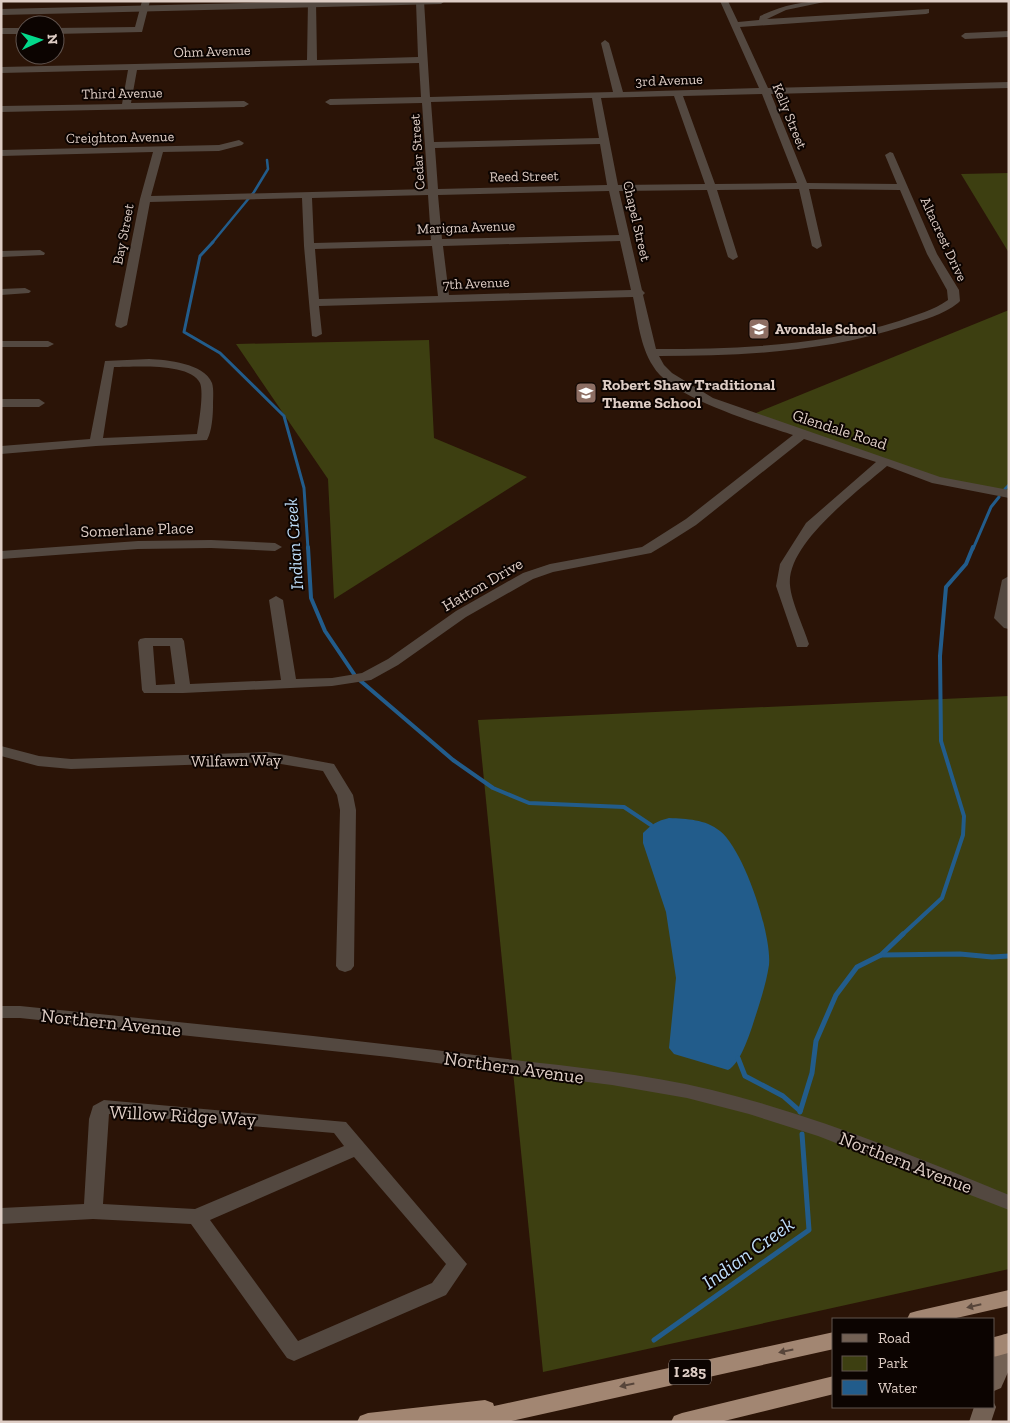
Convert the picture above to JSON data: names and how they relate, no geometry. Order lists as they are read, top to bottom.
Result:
{
  "streets": {
    "highway": ["I 285"],
    "street": [
      "Ohm Avenue",
      "3rd Avenue",
      "Third Avenue",
      "Kelly Street",
      "Creighton Avenue",
      "Cedar Street",
      "Reed Street",
      "Chapel Street",
      "Marigna Avenue",
      "Bay Street",
      "Altacrest Drive",
      "7th Avenue",
      "Glendale Road",
      "Somerlane Place",
      "Hatton Drive",
      "Wilfawn Way",
      "Northern Avenue",
      "Willow Ridge Way"
    ]
  },
  "crossings": [
    ["Ohm Avenue", "Cedar Street"],
    ["3rd Avenue", "Kelly Street"],
    ["3rd Avenue", "Cedar Street"],
    ["3rd Avenue", "Chapel Street"],
    ["Kelly Street", "Reed Street"],
    ["Creighton Avenue", "Bay Street"],
    ["Cedar Street", "Reed Street"],
    ["Cedar Street", "Marigna Avenue"],
    ["Cedar Street", "7th Avenue"],
    ["Reed Street", "Chapel Street"],
    ["Reed Street", "Bay Street"],
    ["Reed Street", "Altacrest Drive"],
    ["Chapel Street", "Marigna Avenue"],
    ["Chapel Street", "Altacrest Drive"],
    ["Chapel Street", "7th Avenue"],
    ["Chapel Street", "Glendale Road"],
    ["Altacrest Drive", "Glendale Road"],
    ["Glendale Road", "Hatton Drive"]
  ],
  "water": ["Indian Creek"],
  "places": {
    "school or university": ["Avondale School", "Robert Shaw Traditional Theme School"]
  },
  "legend": ["Road", "Park", "Water"],
  "north": "right"
}
